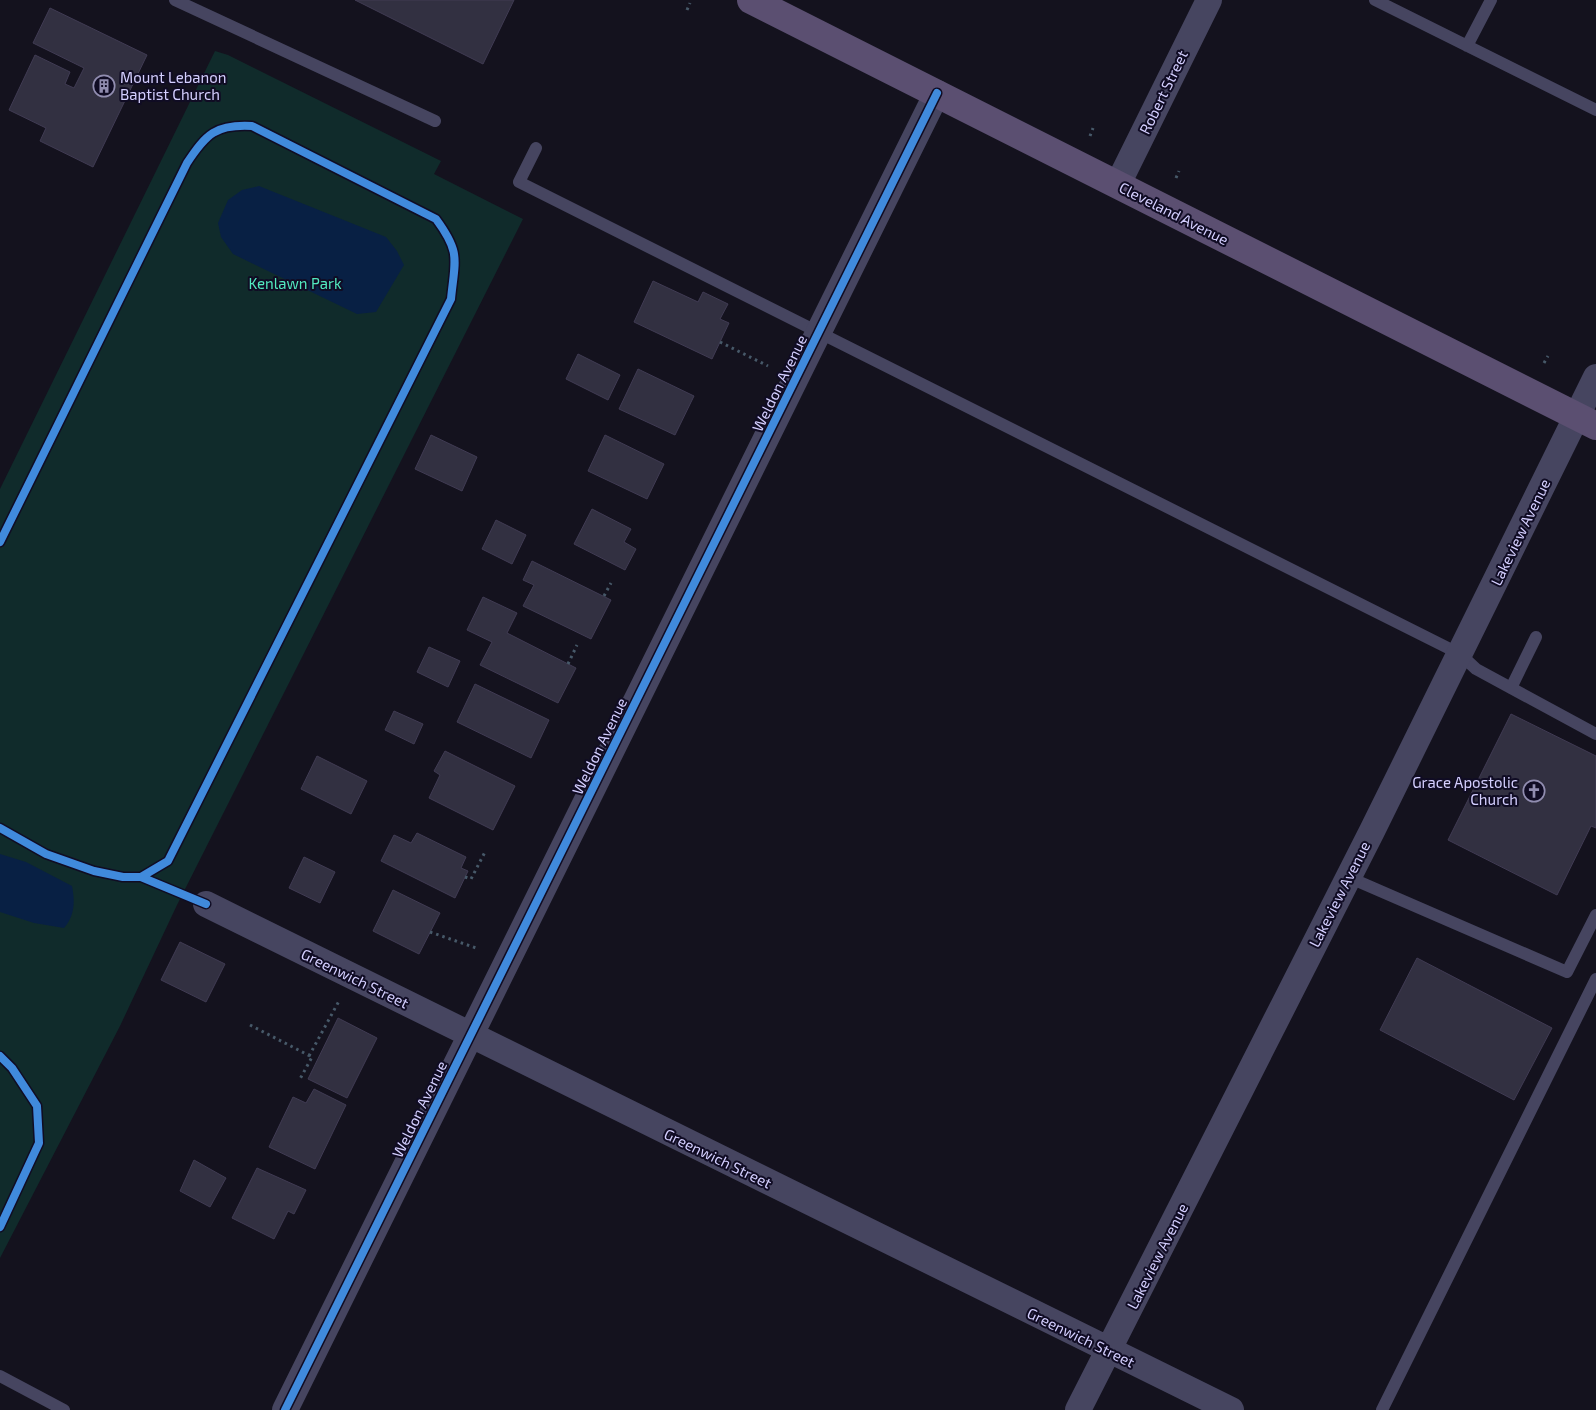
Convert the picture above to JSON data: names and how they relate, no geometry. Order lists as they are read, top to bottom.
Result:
{
  "streets": {
    "main road": ["Cleveland Avenue"],
    "street": [
      "Robert Street",
      "Weldon Avenue",
      "Lakeview Avenue",
      "Greenwich Street"
    ]
  },
  "crossings": [
    ["Robert Street", "Cleveland Avenue"],
    ["Cleveland Avenue", "Weldon Avenue"],
    ["Cleveland Avenue", "Lakeview Avenue"],
    ["Weldon Avenue", "Greenwich Street"],
    ["Lakeview Avenue", "Greenwich Street"]
  ],
  "parks": ["Kenlawn Park"],
  "places": {
    "building": ["Mount Lebanon Baptist Church"],
    "church": ["Grace Apostolic Church"]
  }
}
